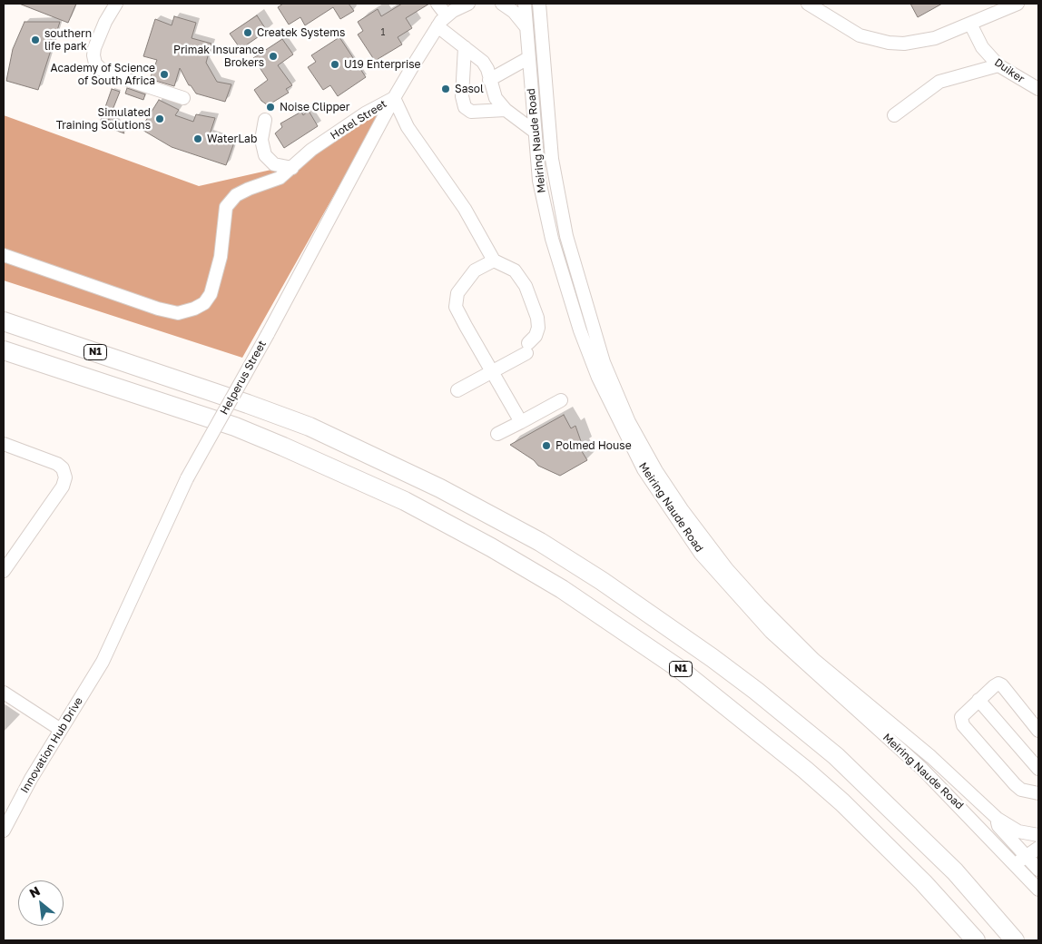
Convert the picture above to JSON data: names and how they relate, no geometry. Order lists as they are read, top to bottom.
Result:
{
  "streets": {
    "highway": ["N1"],
    "street": [
      "Duiker",
      "Hotel Street",
      "Meiring Naude Road",
      "Helperus Street",
      "Innovation Hub Drive"
    ]
  },
  "crossings": [
    ["Hotel Street", "Helperus Street"],
    ["Helperus Street", "Innovation Hub Drive"]
  ],
  "places": [
    "Createk Systems",
    "southern life park",
    "Primak Insurance Brokers",
    "U19 Enterprise",
    "Academy of Science of South Africa",
    "Sasol",
    "Noise Clipper",
    "Simulated Training Solutions",
    "WaterLab",
    "Polmed House"
  ],
  "house_numbers": ["1"],
  "north": "top left"
}
